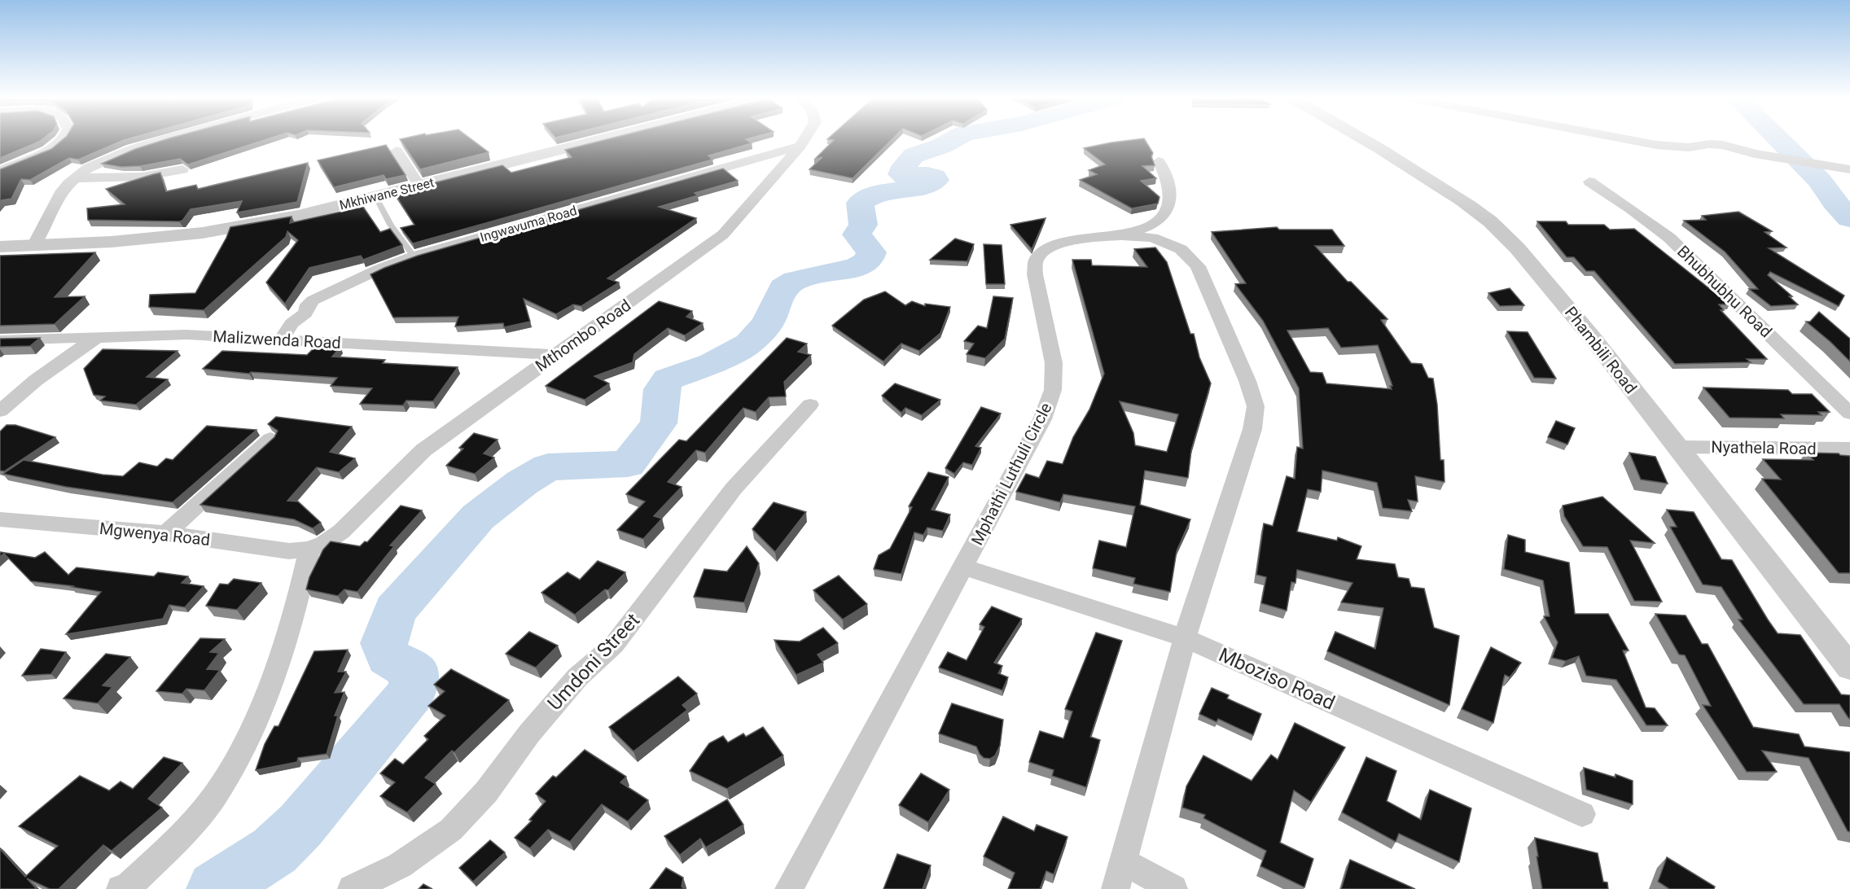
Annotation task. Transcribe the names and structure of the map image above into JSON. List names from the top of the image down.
{
  "streets": {
    "street": [
      "Mkhiwane Street",
      "Ingwavuma Road",
      "Bhubhubhu Road",
      "Mthombo Road",
      "Malizwenda Road",
      "Phambili Road",
      "Nyathela Road",
      "Mphathi Luthuli Circle",
      "Mgwenya Road",
      "Umdoni Street",
      "Mboziso Road"
    ]
  },
  "crossings": [
    ["Ingwavuma Road", "Mthombo Road"],
    ["Ingwavuma Road", "Malizwenda Road"],
    ["Mthombo Road", "Malizwenda Road"],
    ["Mthombo Road", "Mgwenya Road"],
    ["Phambili Road", "Nyathela Road"],
    ["Mphathi Luthuli Circle", "Mboziso Road"]
  ]
}
